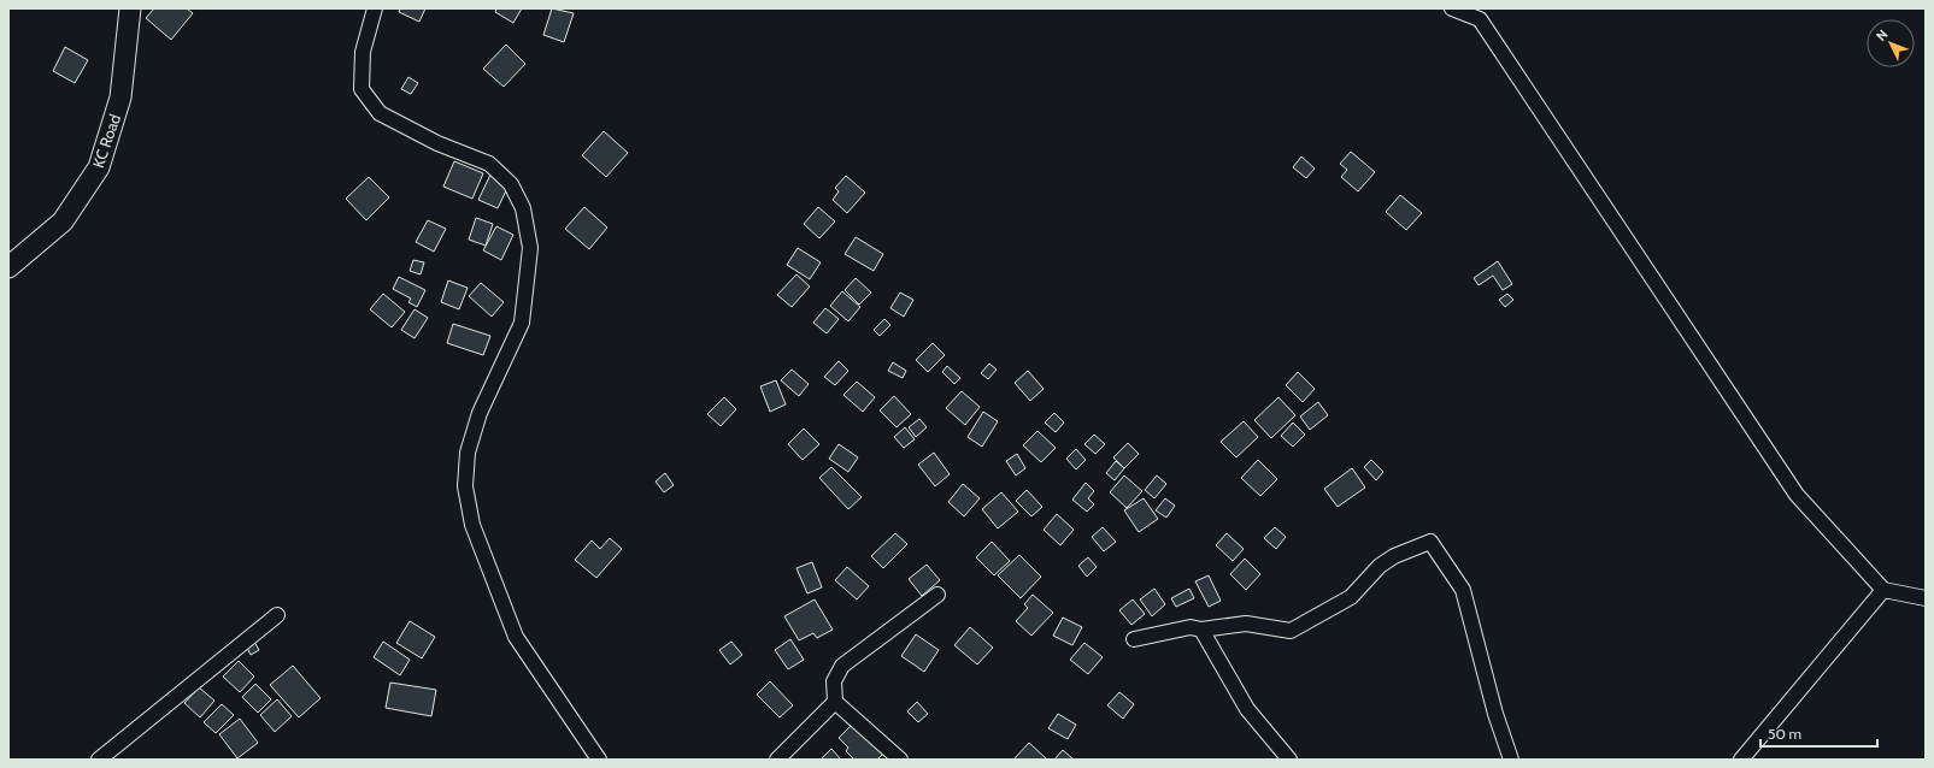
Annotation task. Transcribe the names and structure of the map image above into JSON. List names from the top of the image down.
{
  "streets": {
    "main road": ["KC Road"]
  },
  "scale_bar": "50 m",
  "north": "top left"
}
